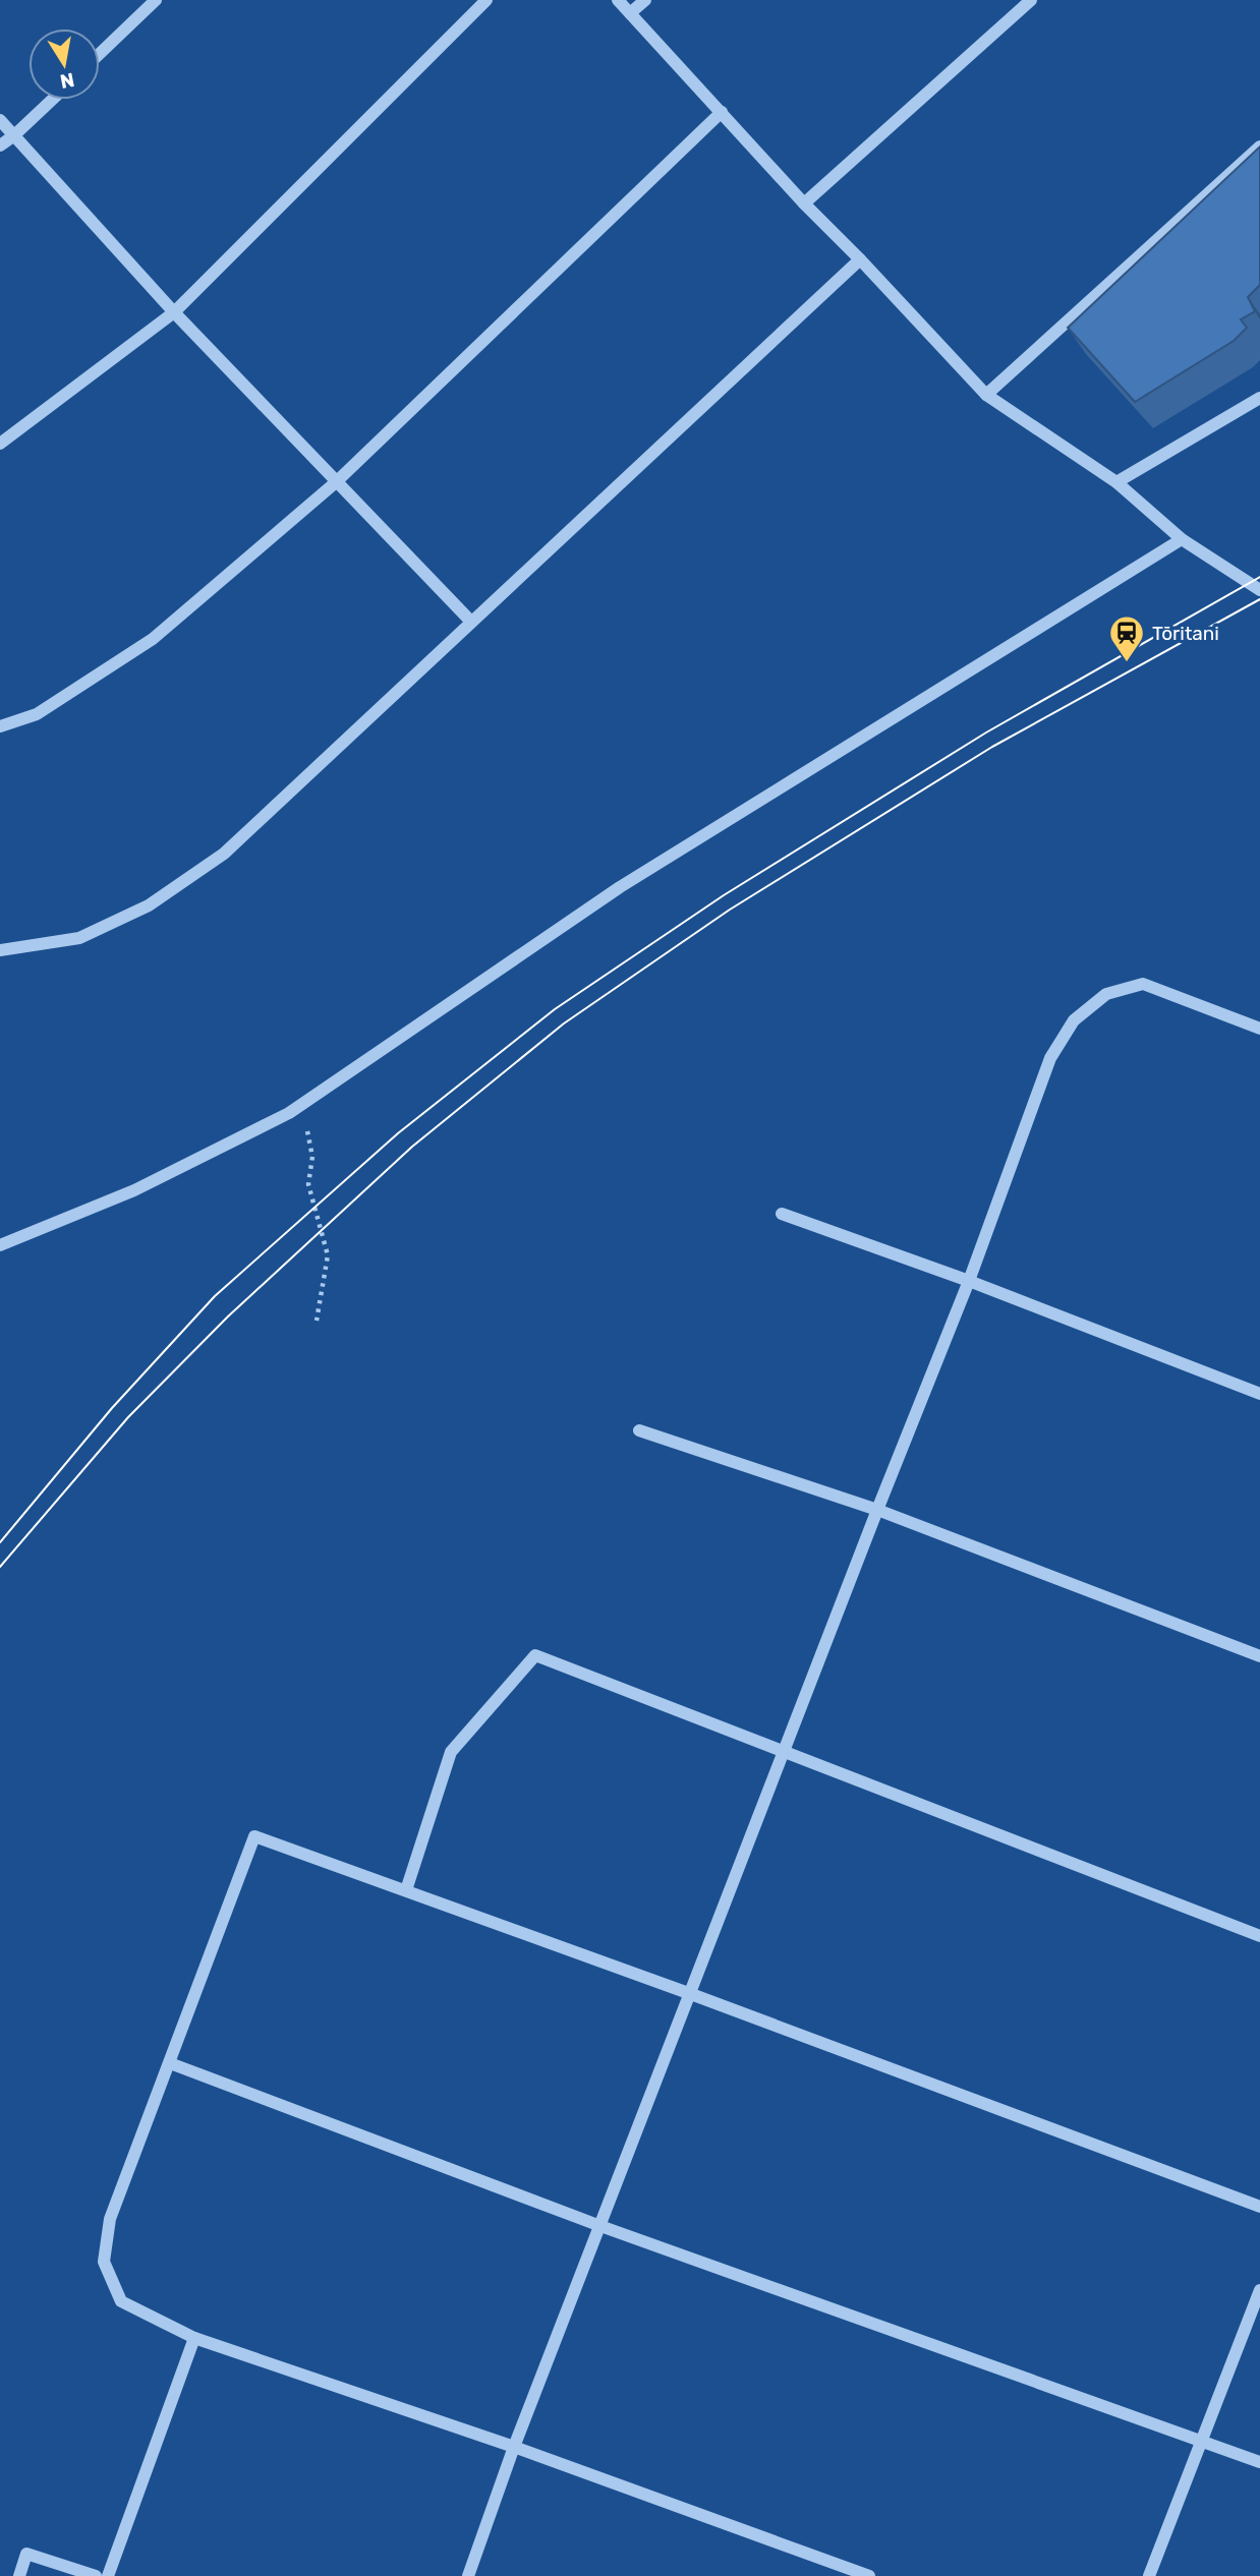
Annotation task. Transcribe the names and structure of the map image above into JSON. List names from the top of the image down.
{
  "places": {
    "station": ["Tōritani"]
  },
  "north": "bottom"
}
